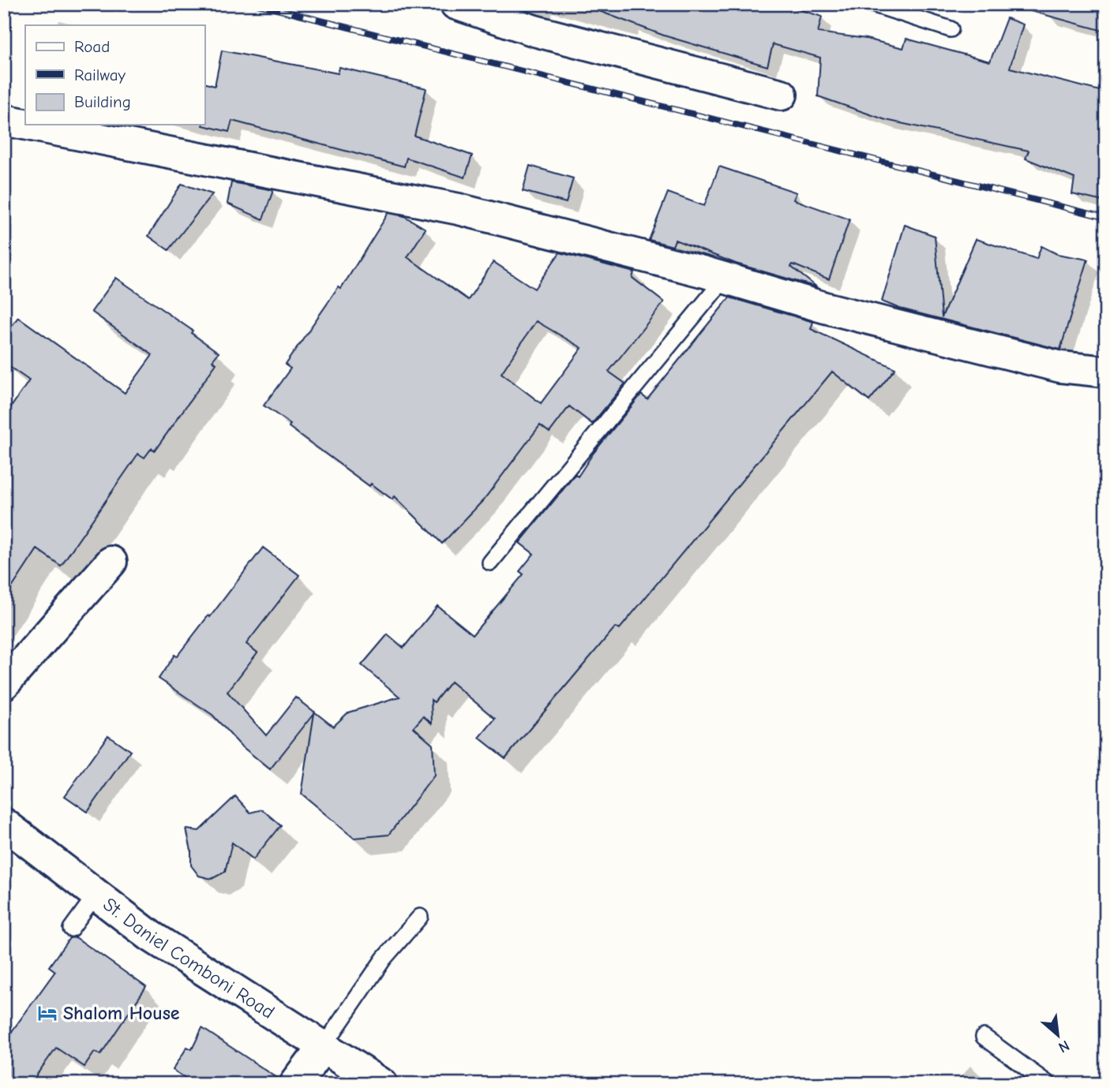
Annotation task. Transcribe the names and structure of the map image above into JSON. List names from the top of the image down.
{
  "streets": {
    "street": ["St. Daniel Comboni Road"]
  },
  "places": {
    "hotel": ["Shalom House"]
  },
  "legend": ["Road", "Railway", "Building"],
  "north": "bottom right"
}
